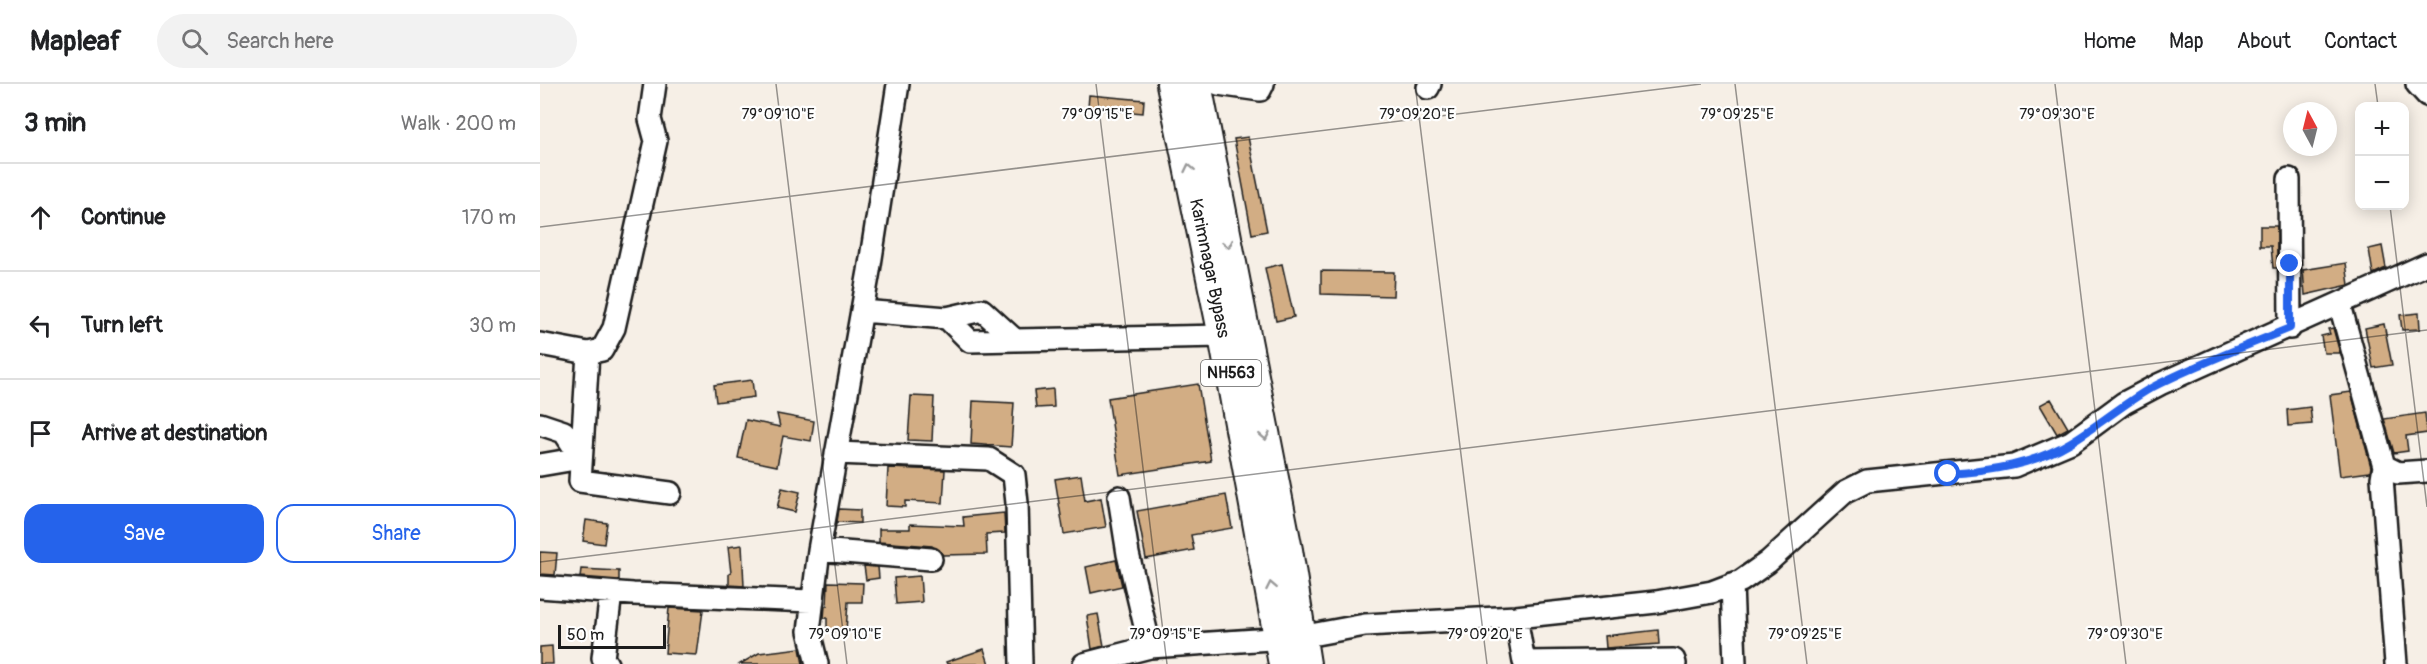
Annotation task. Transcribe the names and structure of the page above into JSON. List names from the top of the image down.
{
  "streets": {
    "highway": ["Karimnagar Bypass", "NH563"]
  },
  "crossings": [
    ["Karimnagar Bypass", "NH563"]
  ],
  "scale_bar": "50 m",
  "north": "top",
  "page": {
    "header": "Mapleaf",
    "search": "Search here",
    "nav": [
      "Home",
      "Map",
      "About",
      "Contact"
    ],
    "heading": ["3 min", "Walk · 200 m"],
    "map_buttons": ["+", "−"],
    "list": [
      ["Continue", "170 m"],
      ["Turn left", "30 m"],
      "Arrive at destination"
    ],
    "buttons": ["Save", "Share"],
    "scale": "50 m"
  },
  "coordinates": [
    "79°09'10\"E",
    "79°09'15\"E",
    "79°09'20\"E",
    "79°09'25\"E",
    "79°09'30\"E"
  ]
}
